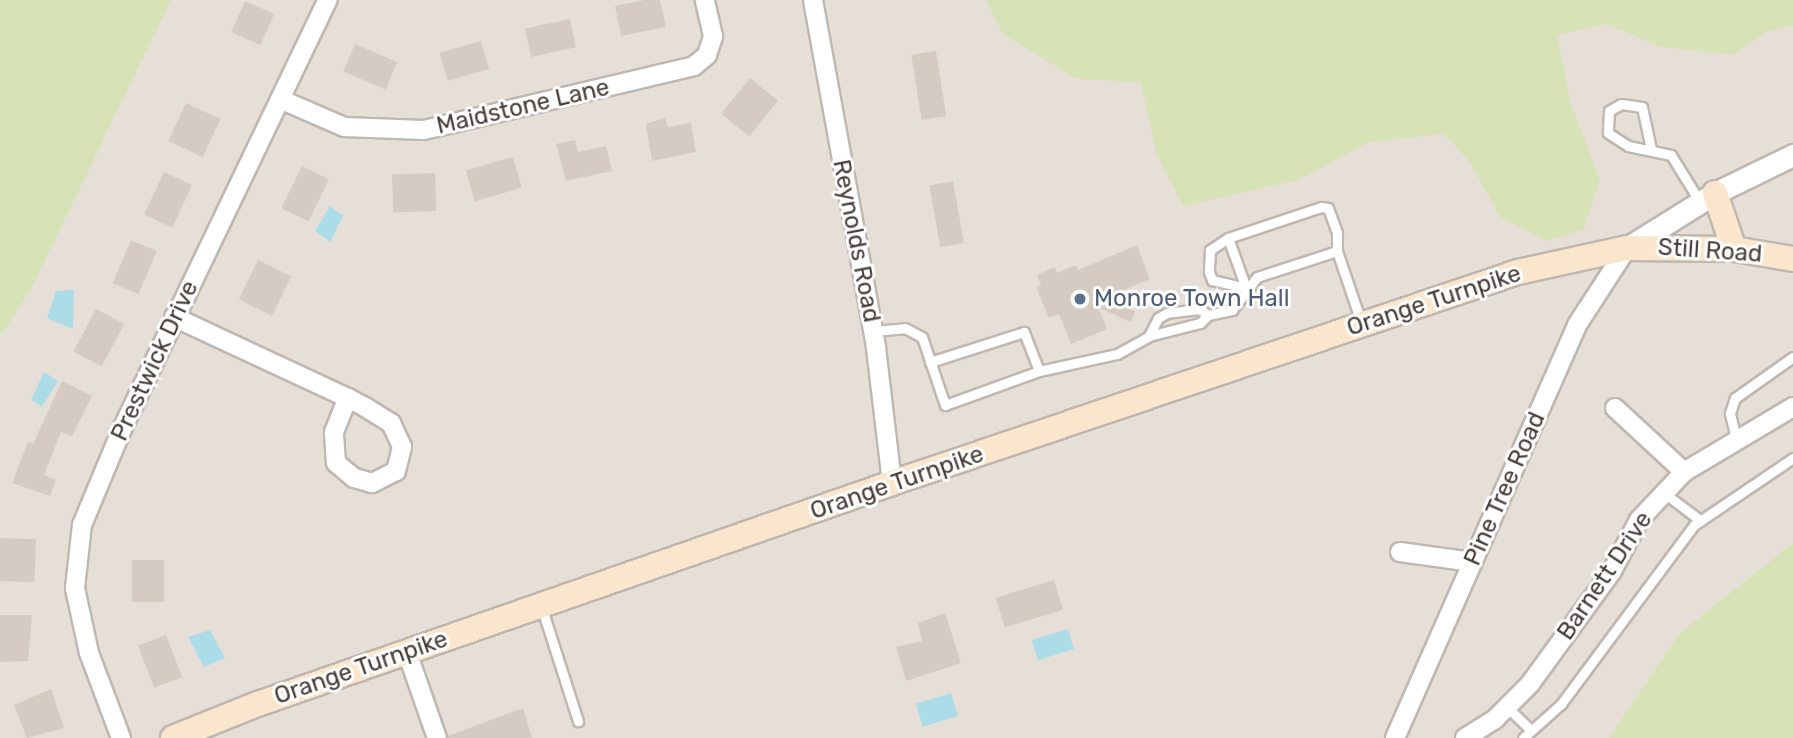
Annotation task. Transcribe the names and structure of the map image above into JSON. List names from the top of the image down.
{
  "streets": {
    "main road": ["Still Road", "Orange Turnpike"],
    "street": [
      "Maidstone Lane",
      "Reynolds Road",
      "Prestwick Drive",
      "Pine Tree Road",
      "Barnett Drive"
    ]
  },
  "crossings": [
    ["Maidstone Lane", "Prestwick Drive"],
    ["Reynolds Road", "Orange Turnpike"],
    ["Still Road", "Orange Turnpike"],
    ["Still Road", "Pine Tree Road"],
    ["Orange Turnpike", "Pine Tree Road"]
  ],
  "places": ["Monroe Town Hall"]
}
